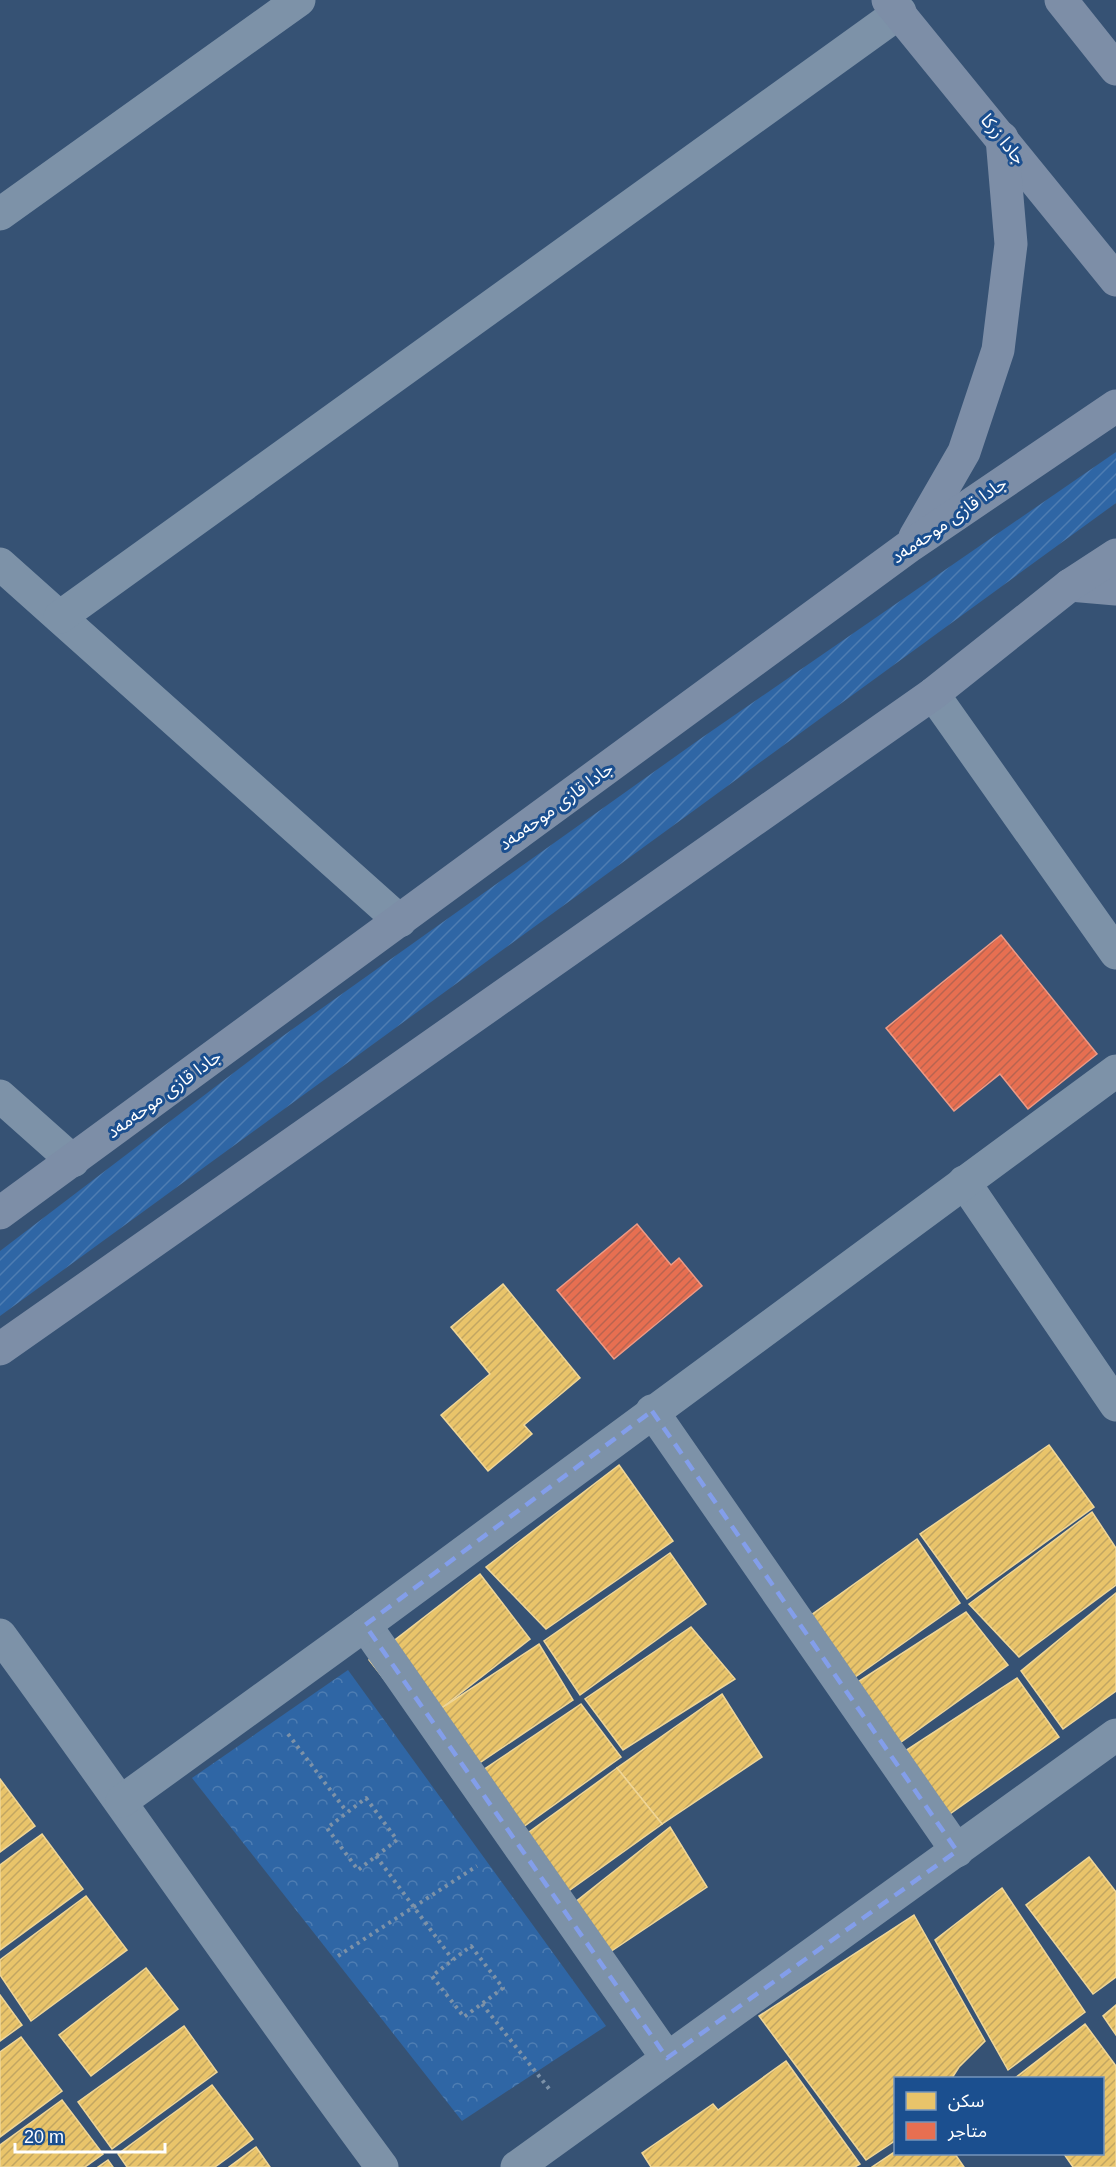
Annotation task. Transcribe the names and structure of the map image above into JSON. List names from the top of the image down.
{
  "streets": {
    "main road": ["جادا زرکا", "جادا قازی موحەمەد"]
  },
  "legend": ["سكن", "متاجر"],
  "scale_bar": "20 m"
}
